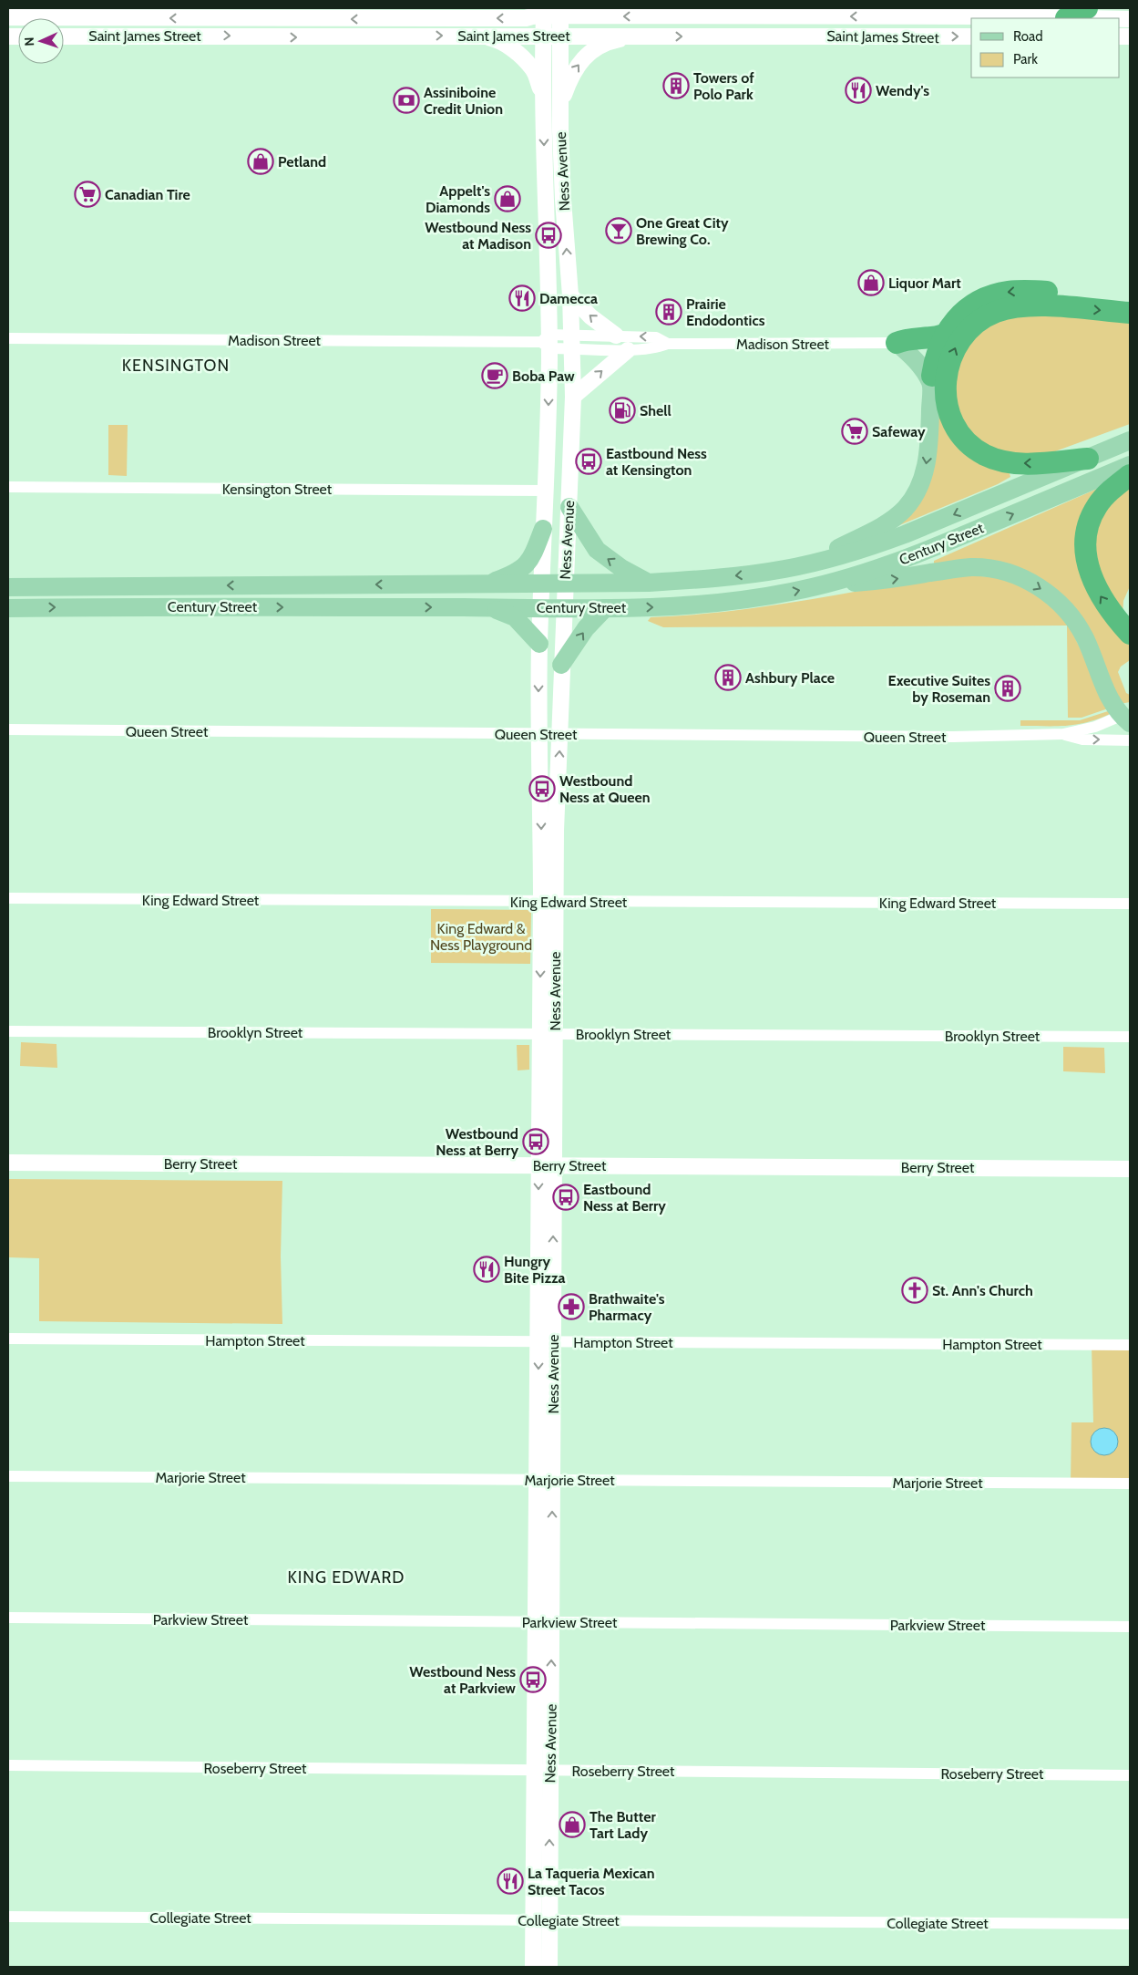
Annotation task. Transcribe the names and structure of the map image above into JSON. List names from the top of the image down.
{
  "streets": {
    "main road": [
      "Saint James Street",
      "Ness Avenue",
      "Century Street",
      "Berry Street"
    ],
    "street": [
      "Madison Street",
      "Kensington Street",
      "Queen Street",
      "King Edward Street",
      "Brooklyn Street",
      "Hampton Street",
      "Marjorie Street",
      "Parkview Street",
      "Roseberry Street",
      "Collegiate Street"
    ]
  },
  "crossings": [
    ["Saint James Street", "Ness Avenue"],
    ["Ness Avenue", "Madison Street"],
    ["Ness Avenue", "Kensington Street"],
    ["Ness Avenue", "Century Street"],
    ["Ness Avenue", "Queen Street"],
    ["Ness Avenue", "King Edward Street"],
    ["Ness Avenue", "Brooklyn Street"],
    ["Ness Avenue", "Berry Street"],
    ["Ness Avenue", "Hampton Street"],
    ["Ness Avenue", "Marjorie Street"],
    ["Ness Avenue", "Parkview Street"],
    ["Ness Avenue", "Roseberry Street"],
    ["Ness Avenue", "Collegiate Street"]
  ],
  "districts": ["KENSINGTON", "KING EDWARD"],
  "parks": ["King Edward & Ness Playground"],
  "places": {
    "building": [
      "Towers of Polo Park",
      "Prairie Endodontics",
      "Ashbury Place",
      "Executive Suites by Roseman"
    ],
    "restaurant": [
      "Wendy's",
      "Damecca",
      "Hungry Bite Pizza",
      "La Taqueria Mexican Street Tacos"
    ],
    "bank": ["Assiniboine Credit Union"],
    "shop": [
      "Petland",
      "Appelt's Diamonds",
      "Liquor Mart",
      "The Butter Tart Lady"
    ],
    "supermarket": ["Canadian Tire", "Safeway"],
    "bar": ["One Great City Brewing Co."],
    "bus stop": [
      "Westbound Ness at Madison",
      "Eastbound Ness at Kensington",
      "Westbound Ness at Queen",
      "Westbound Ness at Berry",
      "Eastbound Ness at Berry",
      "Westbound Ness at Parkview"
    ],
    "cafe": ["Boba Paw"],
    "fuel station": ["Shell"],
    "church": ["St. Ann's Church"],
    "pharmacy": ["Brathwaite's Pharmacy"]
  },
  "legend": ["Road", "Park"],
  "north": "left"
}
